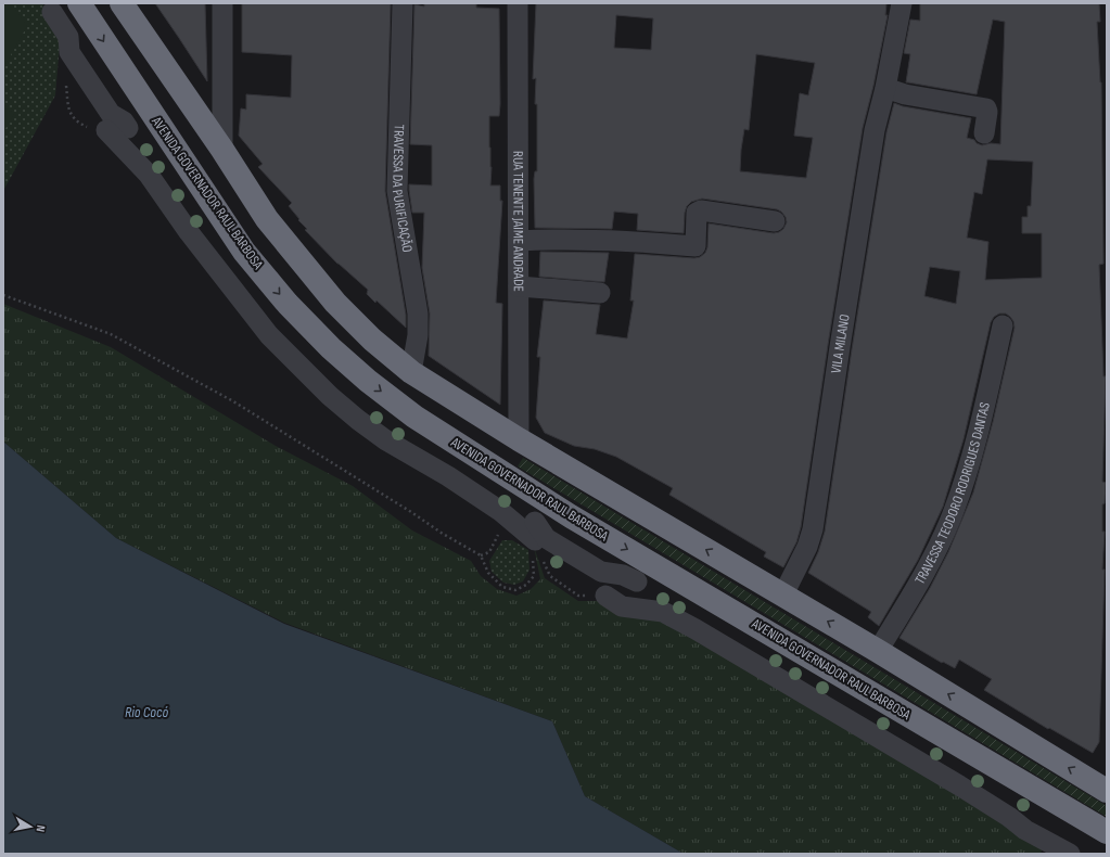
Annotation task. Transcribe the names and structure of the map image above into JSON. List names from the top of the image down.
{
  "streets": {
    "highway": ["AVENIDA GOVERNADOR RAUL BARBOSA"],
    "street": [
      "TRAVESSA DA PURIFICAÇÃO",
      "RUA TENENTE JAIME ANDRADE",
      "VILA MILANO",
      "TRAVESSA TEODORO RODRIGUES DANTAS"
    ]
  },
  "water": ["Rio Cocó"],
  "north": "right"
}
